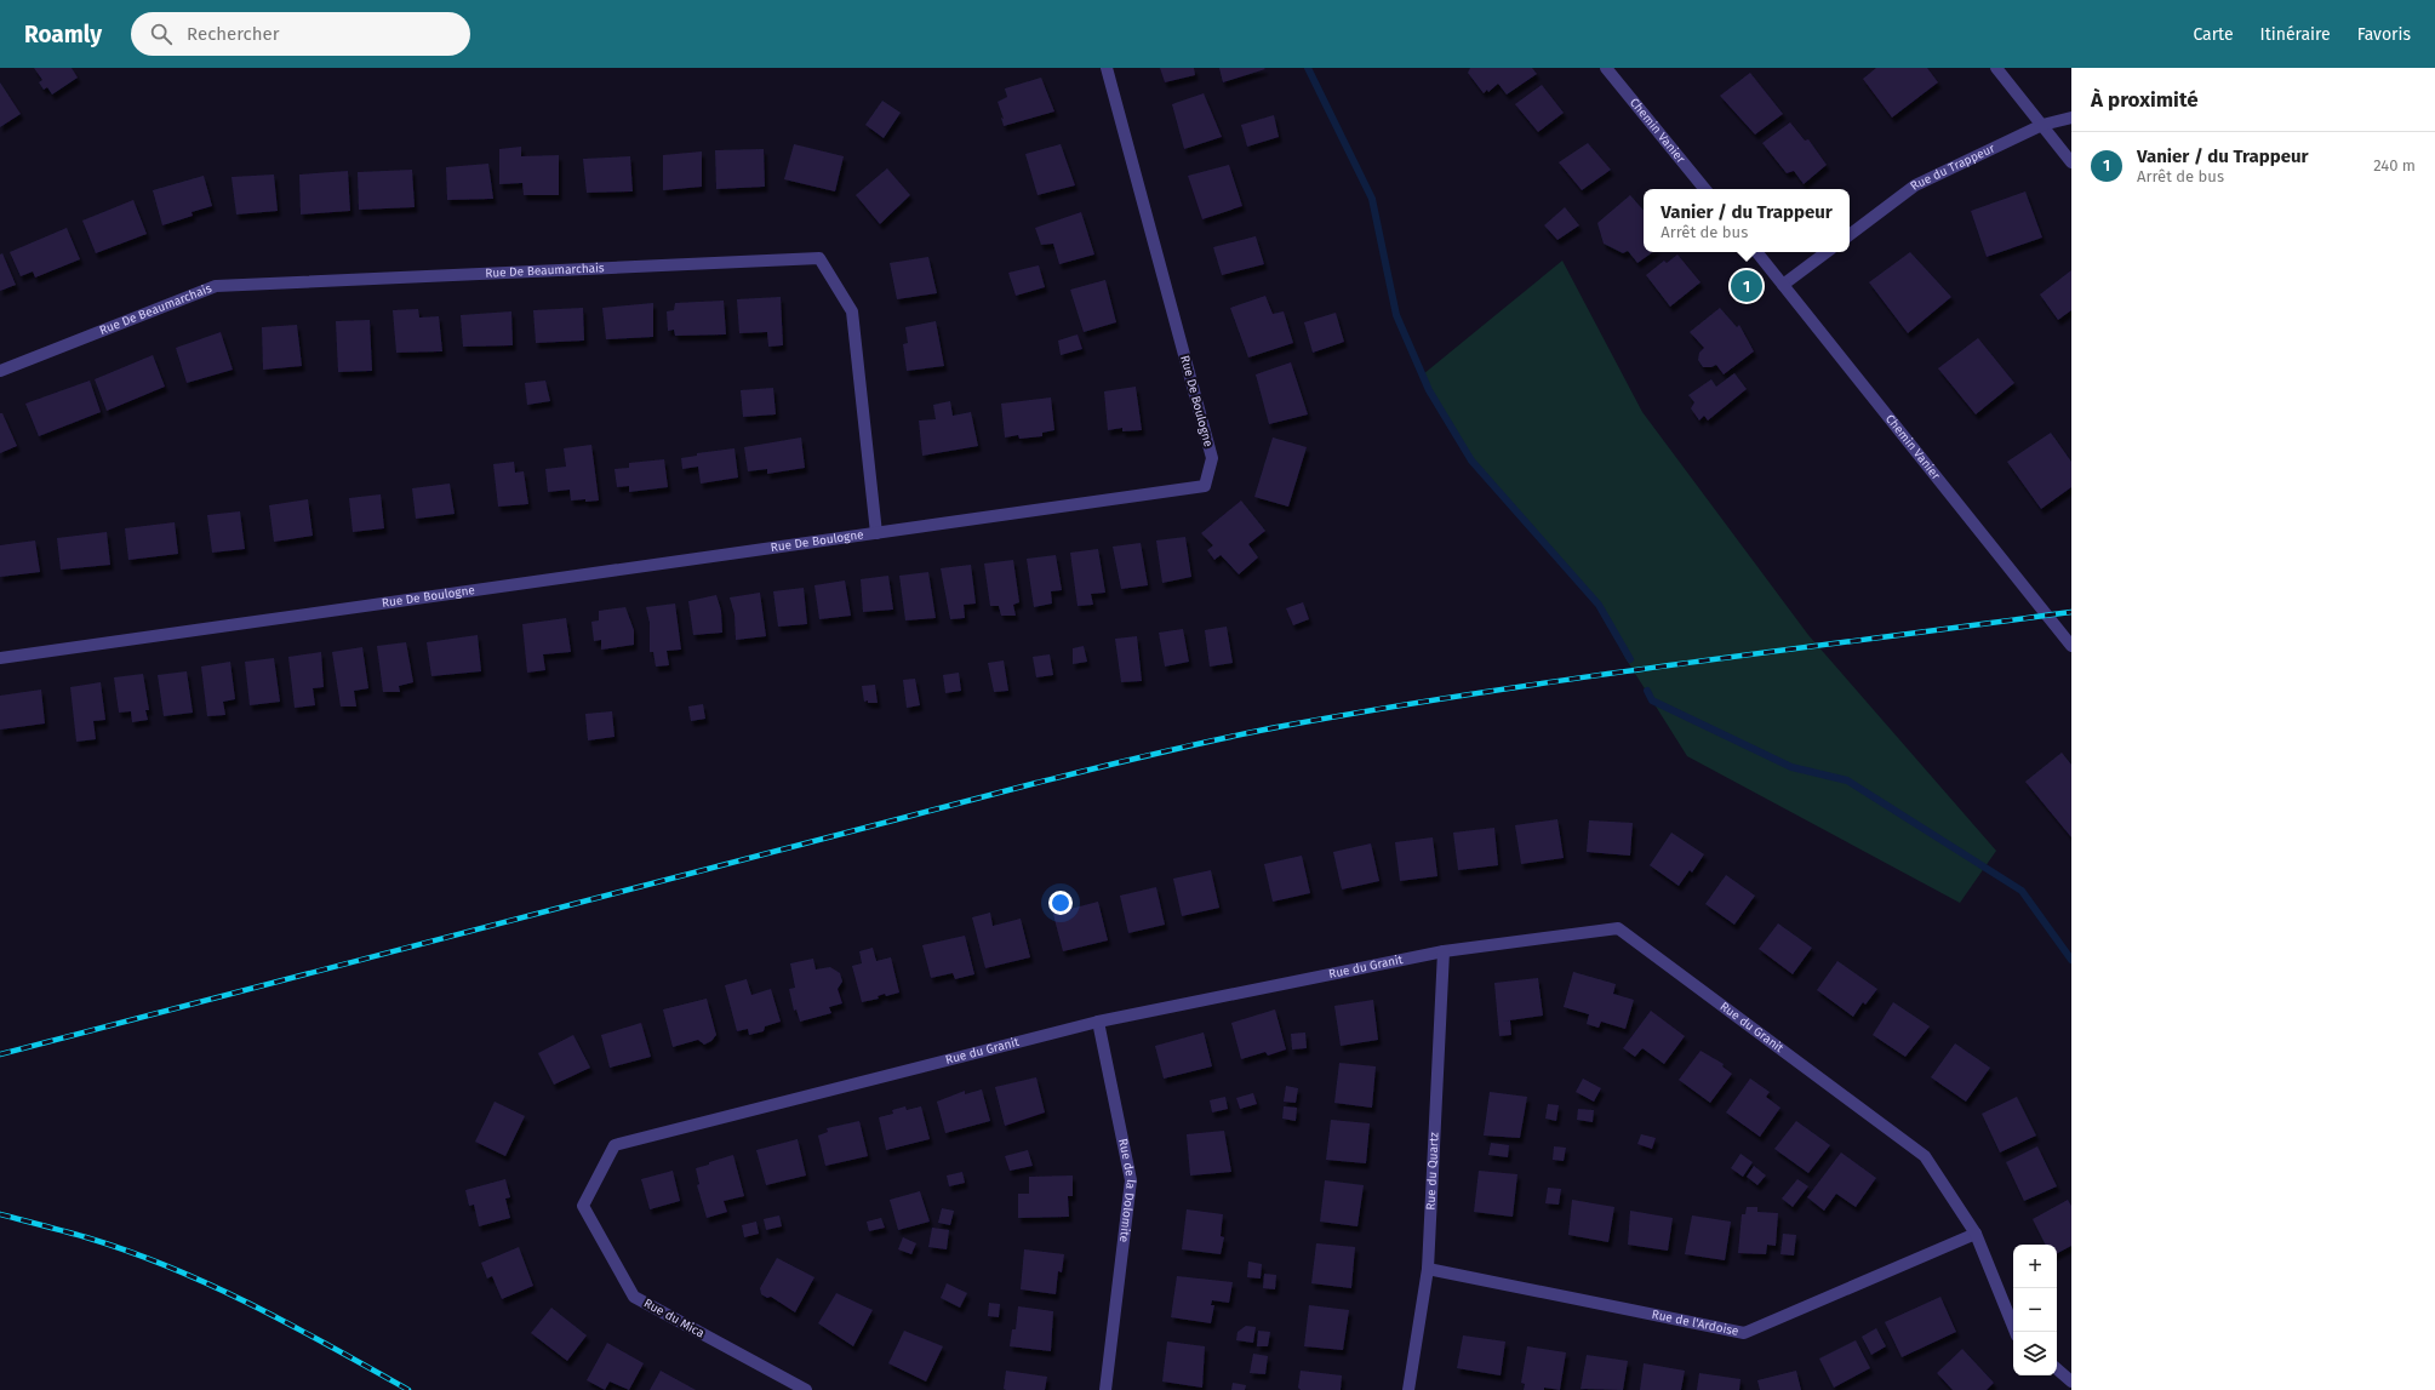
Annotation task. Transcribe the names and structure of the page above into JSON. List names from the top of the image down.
{
  "streets": {
    "street": [
      "Chemin Vanier",
      "Rue du Trappeur",
      "Rue De Beaumarchais",
      "Rue De Boulogne",
      "Rue du Granit",
      "Rue du Quartz",
      "Rue de la Dolomite",
      "Rue du Mica",
      "Rue de l'Ardoise"
    ]
  },
  "crossings": [
    ["Rue De Beaumarchais", "Rue De Boulogne"],
    ["Rue du Granit", "Rue du Quartz"],
    ["Rue du Granit", "Rue de la Dolomite"],
    ["Rue du Granit", "Rue du Mica"],
    ["Rue du Granit", "Rue de l'Ardoise"],
    ["Rue du Quartz", "Rue de l'Ardoise"]
  ],
  "page": {
    "header": "Roamly",
    "search": "Rechercher",
    "nav": ["Carte", "Itinéraire", "Favoris"],
    "heading": "À proximité",
    "list": [
      {
        "mark": "1",
        "name": "Vanier / du Trappeur",
        "note": "Arrêt de bus",
        "value": "240 m"
      }
    ],
    "popup": ["Vanier / du Trappeur", "Arrêt de bus"],
    "pins": "1",
    "map_buttons": ["+", "−"]
  }
}
